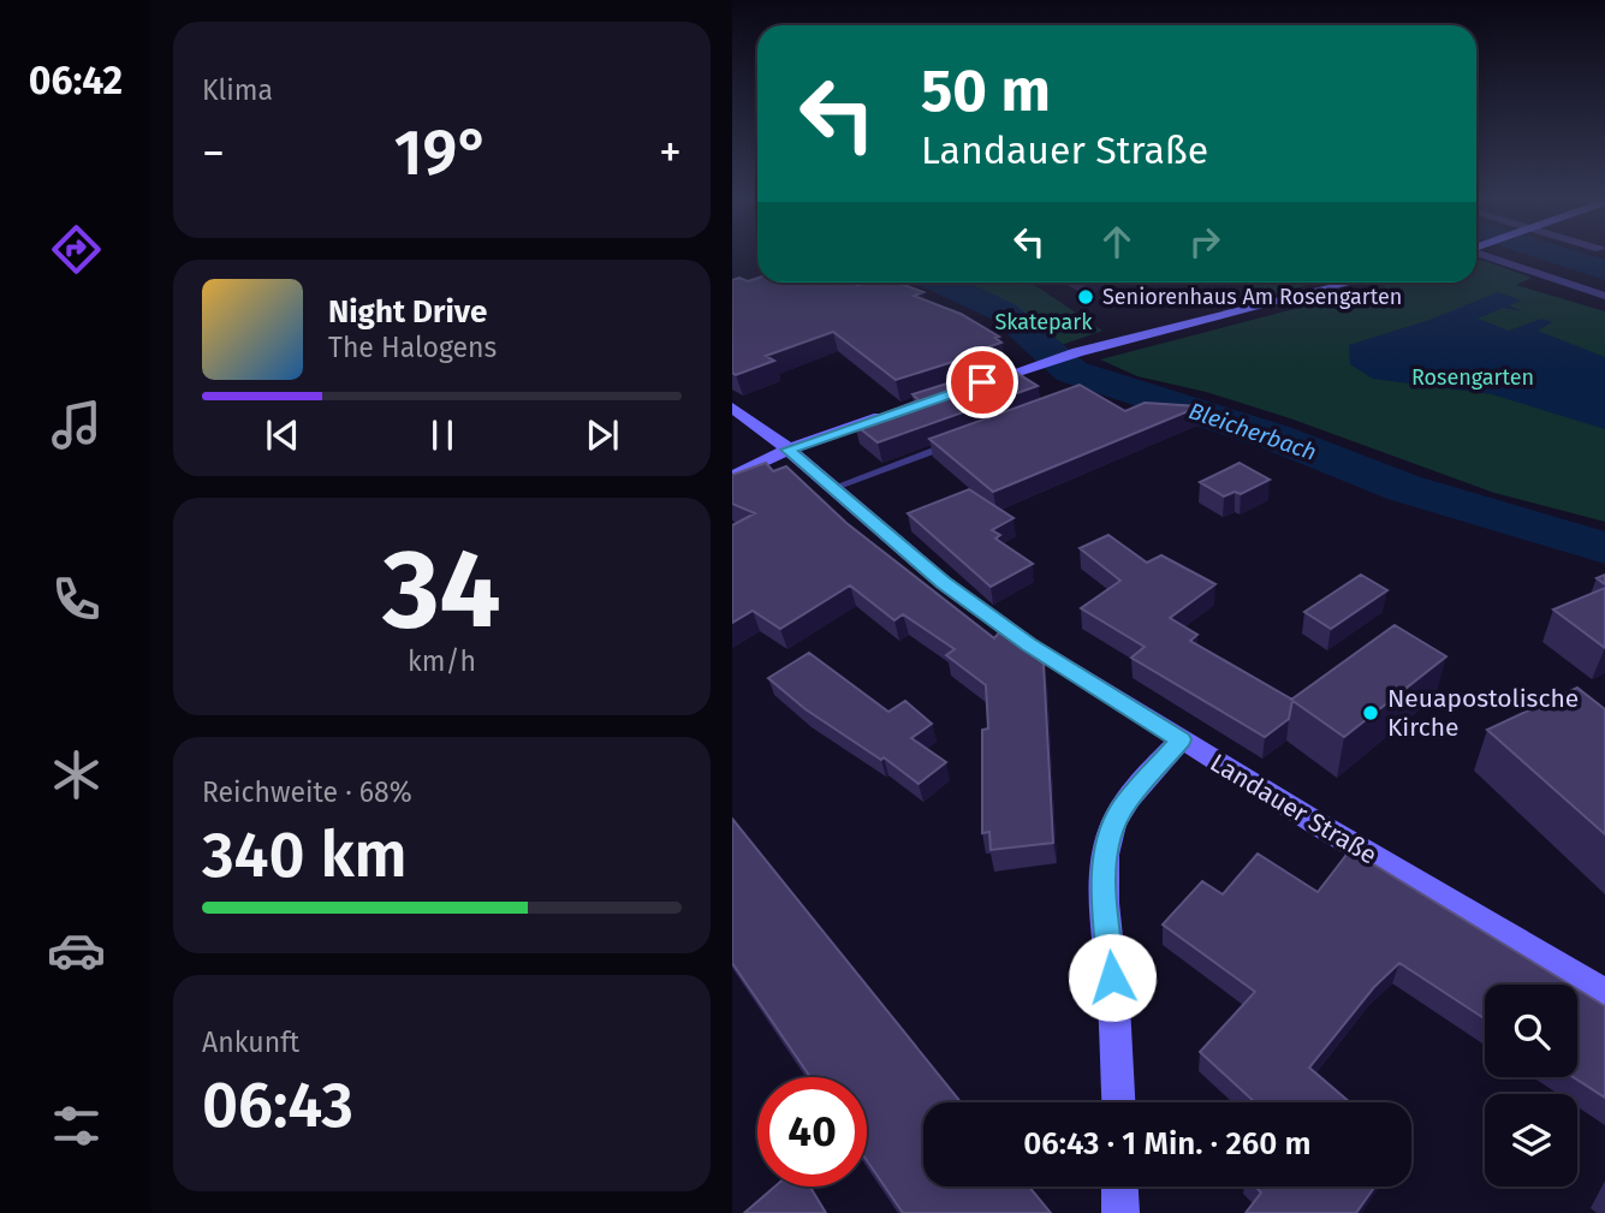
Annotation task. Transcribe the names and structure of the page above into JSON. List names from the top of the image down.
{
  "streets": {
    "main road": ["Landauer Straße"]
  },
  "water": ["Bleicherbach"],
  "parks": ["Skatepark", "Rosengarten"],
  "places": ["Seniorenhaus Am Rosengarten", "Neuapostolische Kirche"],
  "page": {
    "tabs": "06:42",
    "tile": [
      "Klima",
      ["34", "km/h"],
      ["Reichweite · 68%", "340 km"],
      ["Ankunft", "06:43"]
    ],
    "turn": ["50 m", "Landauer Straße"],
    "heat": ["−", "19°", "+"],
    "song": ["Night Drive", "The Halogens"],
    "limit": "40",
    "trip": "06:43 · 1 Min. · 260 m"
  }
}
